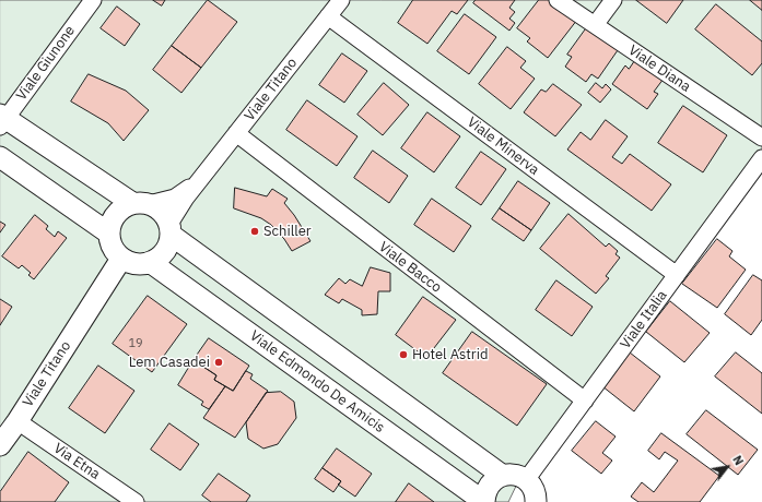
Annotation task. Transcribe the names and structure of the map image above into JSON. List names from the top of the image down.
{
  "streets": {
    "street": [
      "Viale Giunone",
      "Viale Diana",
      "Viale Titano",
      "Viale Minerva",
      "Viale Bacco",
      "Viale Italia",
      "Viale Edmondo De Amicis",
      "Via Etna"
    ]
  },
  "crossings": [
    ["Viale Titano", "Viale Minerva"],
    ["Viale Titano", "Viale Bacco"],
    ["Viale Titano", "Viale Edmondo De Amicis"],
    ["Viale Titano", "Via Etna"],
    ["Viale Minerva", "Viale Italia"],
    ["Viale Bacco", "Viale Italia"]
  ],
  "places": ["Schiller", "Hotel Astrid", "Lem Casadei"],
  "house_numbers": ["19"],
  "north": "top right"
}
